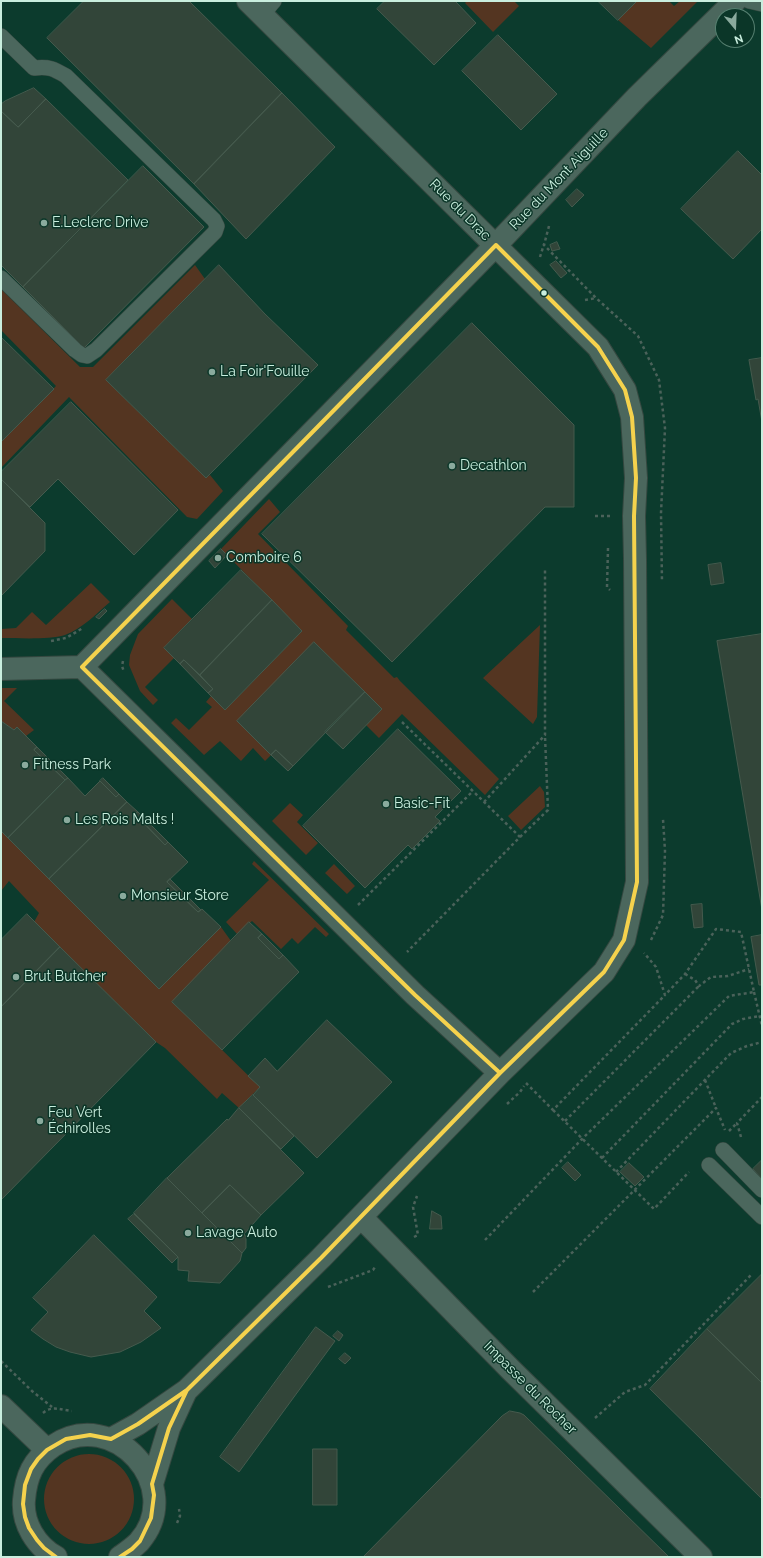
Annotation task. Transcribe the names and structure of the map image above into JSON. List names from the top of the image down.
{
  "streets": {
    "street": ["Rue du Mont Aiguille", "Rue du Drac", "Impasse du Rocher"]
  },
  "crossings": [
    ["Rue du Mont Aiguille", "Rue du Drac"],
    ["Rue du Drac", "Impasse du Rocher"]
  ],
  "places": [
    "E.Leclerc Drive",
    "La Foir'Fouille",
    "Decathlon",
    "Comboire 6",
    "Fitness Park",
    "Basic-Fit",
    "Les Rois Malts !",
    "Monsieur Store",
    "Brut Butcher",
    "Feu Vert Échirolles",
    "Lavage Auto"
  ],
  "north": "bottom"
}
